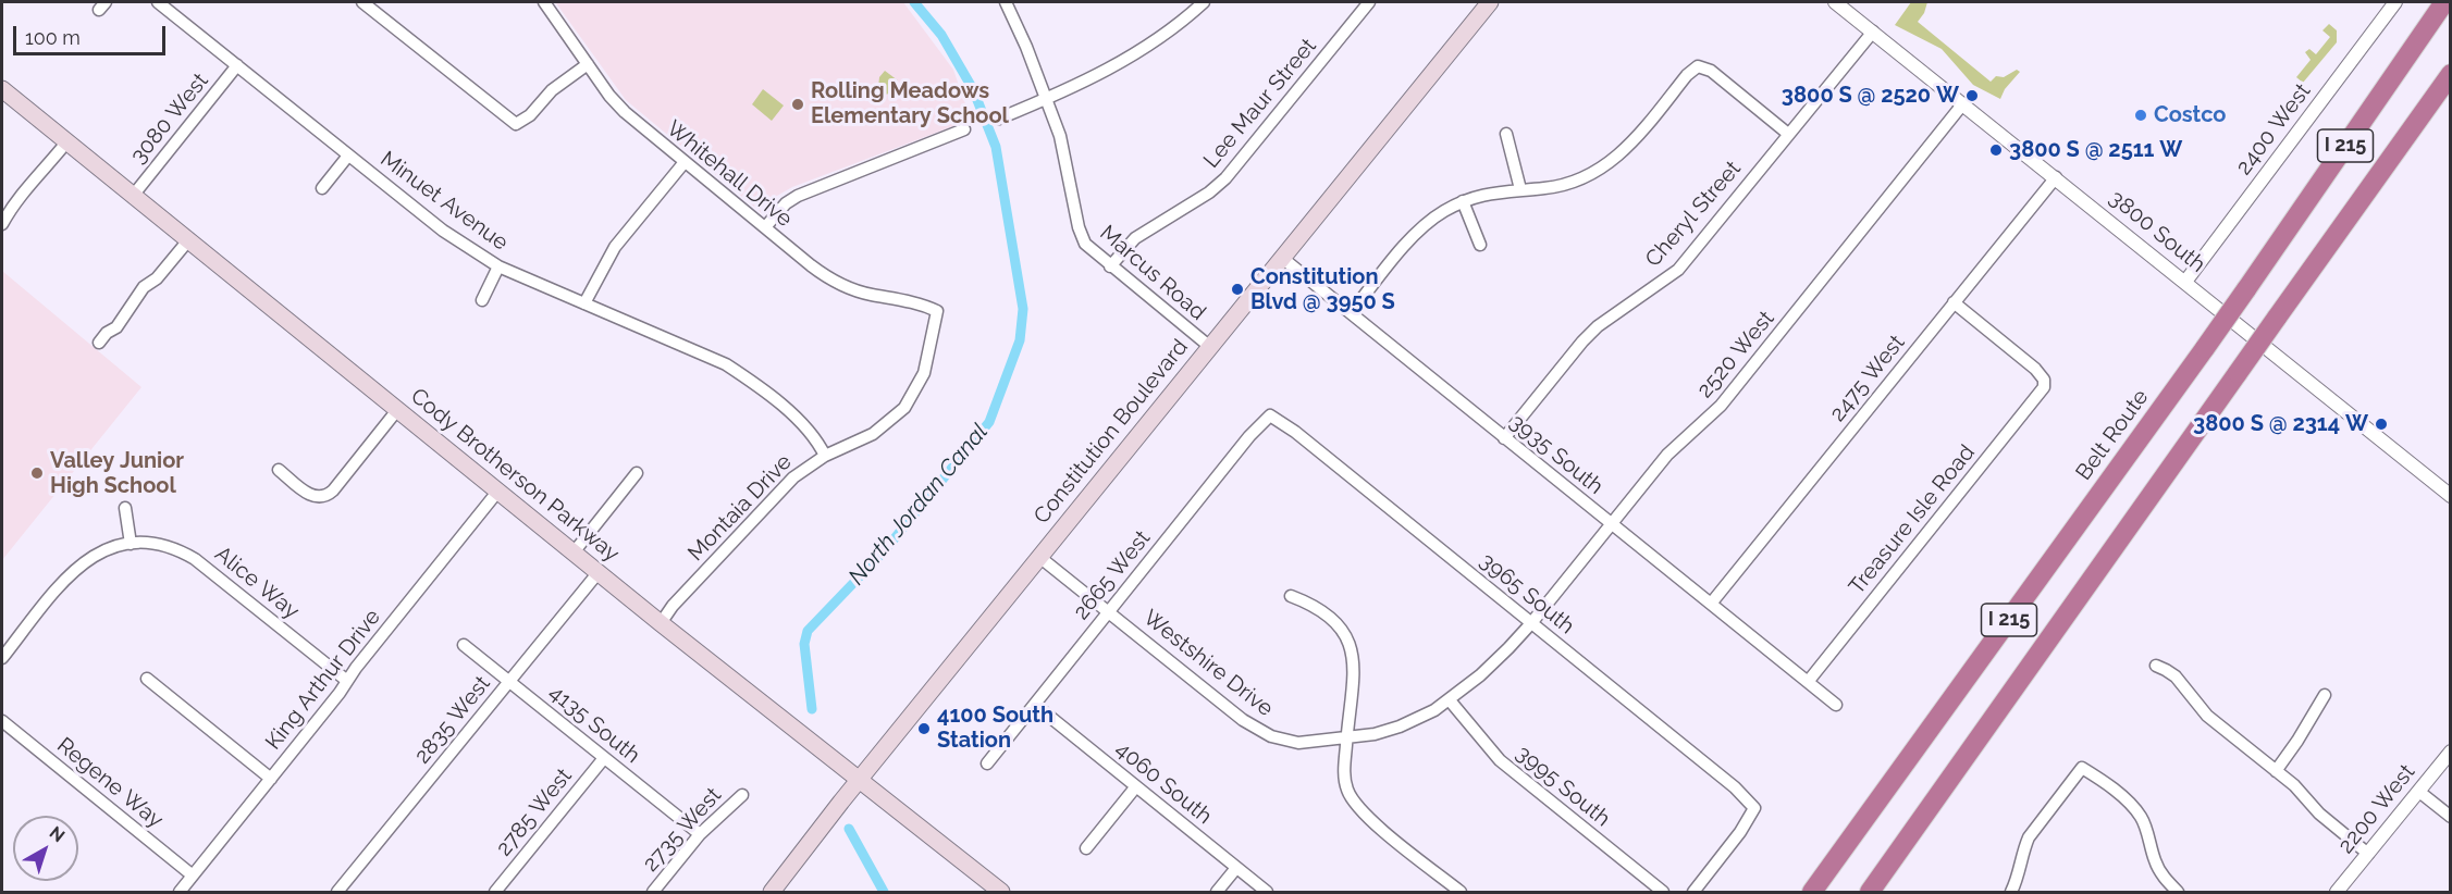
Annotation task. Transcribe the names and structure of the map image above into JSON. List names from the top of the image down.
{
  "streets": {
    "highway": ["I 215", "Belt Route"],
    "main road": ["Constitution Boulevard", "Cody Brotherson Parkway"],
    "street": [
      "Lee Maur Street",
      "3080 West",
      "2400 West",
      "Whitehall Drive",
      "Minuet Avenue",
      "Cheryl Street",
      "3800 South",
      "Marcus Road",
      "2520 West",
      "2475 West",
      "3935 South",
      "Montaia Drive",
      "Treasure Isle Road",
      "2665 West",
      "Alice Way",
      "3965 South",
      "Westshire Drive",
      "King Arthur Drive",
      "2835 West",
      "4135 South",
      "Regene Way",
      "4060 South",
      "3995 South",
      "2200 West",
      "2785 West",
      "2735 West"
    ]
  },
  "crossings": [
    ["Lee Maur Street", "Marcus Road"],
    ["3080 West", "Minuet Avenue"],
    ["3080 West", "Cody Brotherson Parkway"],
    ["2400 West", "3800 South"],
    ["Whitehall Drive", "Montaia Drive"],
    ["Minuet Avenue", "Montaia Drive"],
    ["Cheryl Street", "3800 South"],
    ["Cheryl Street", "3935 South"],
    ["3800 South", "2520 West"],
    ["3800 South", "2475 West"],
    ["Marcus Road", "Constitution Boulevard"],
    ["2520 West", "3935 South"],
    ["2520 West", "3965 South"],
    ["2520 West", "Westshire Drive"],
    ["2475 West", "3935 South"],
    ["2475 West", "Treasure Isle Road"],
    ["Constitution Boulevard", "3935 South"],
    ["Constitution Boulevard", "Cody Brotherson Parkway"],
    ["Constitution Boulevard", "Westshire Drive"],
    ["3935 South", "Treasure Isle Road"],
    ["Cody Brotherson Parkway", "Montaia Drive"],
    ["Cody Brotherson Parkway", "King Arthur Drive"],
    ["Cody Brotherson Parkway", "2835 West"],
    ["2665 West", "3965 South"],
    ["2665 West", "Westshire Drive"],
    ["2665 West", "4060 South"],
    ["Alice Way", "King Arthur Drive"],
    ["3965 South", "Westshire Drive"],
    ["Westshire Drive", "3995 South"],
    ["King Arthur Drive", "Regene Way"],
    ["2835 West", "4135 South"],
    ["4135 South", "2785 West"],
    ["4135 South", "2735 West"]
  ],
  "water": ["North Jordan Canal"],
  "places": [
    "3800 S @ 2520 W",
    "Rolling Meadows Elementary School",
    "Costco",
    "3800 S @ 2511 W",
    "Constitution Blvd @ 3950 S",
    "3800 S @ 2314 W",
    "Valley Junior High School",
    "4100 South Station"
  ],
  "scale_bar": "100 m",
  "north": "top right"
}
